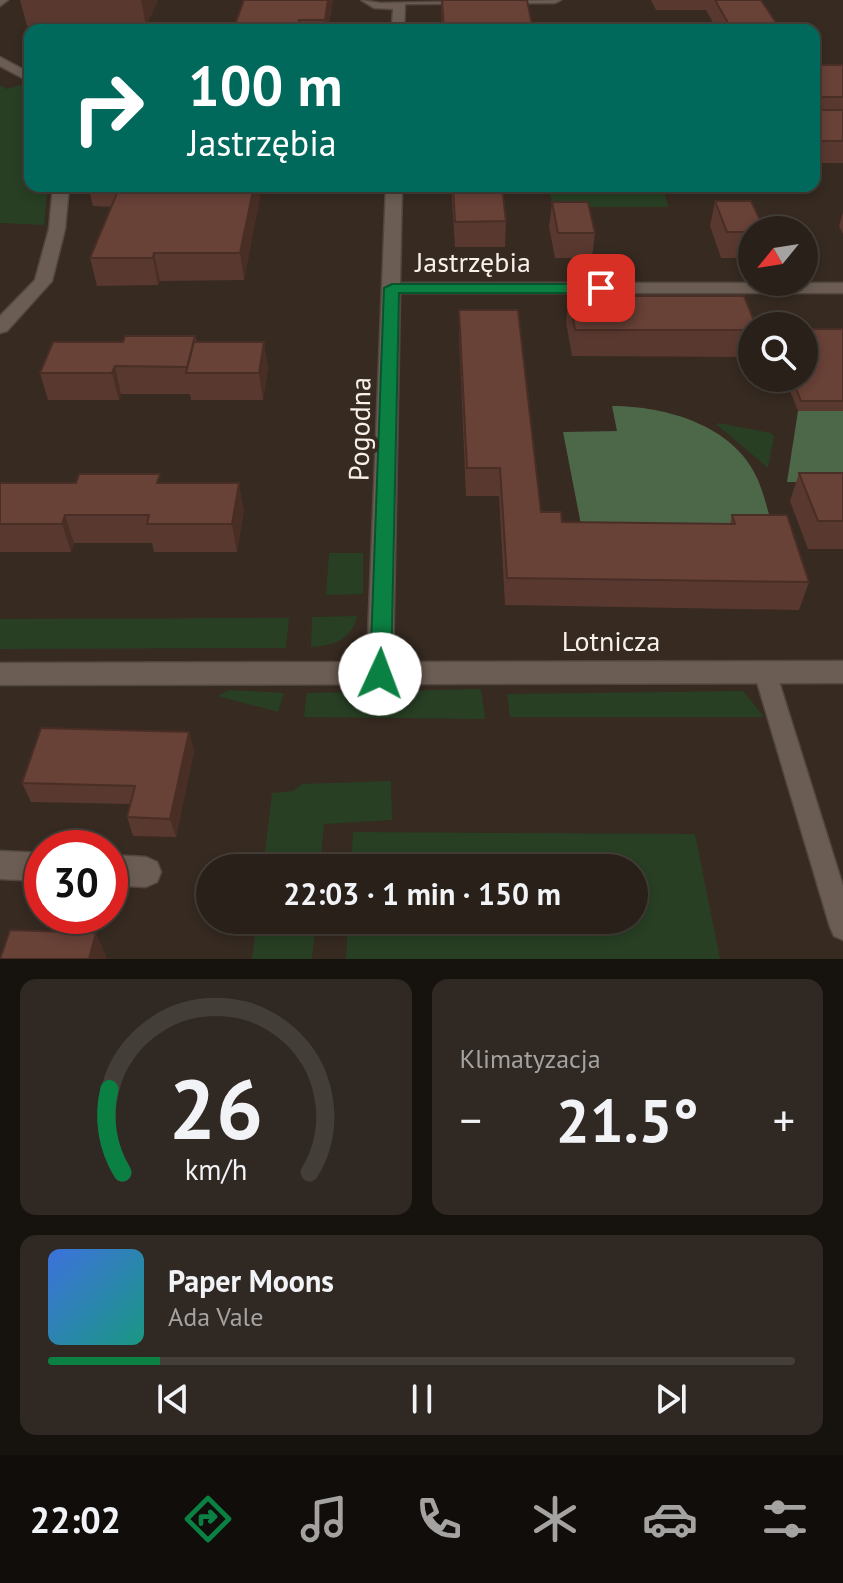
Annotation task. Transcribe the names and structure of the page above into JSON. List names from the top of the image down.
{
  "streets": {
    "street": ["Jastrzębia", "Pogodna", "Lotnicza"]
  },
  "crossings": [
    ["Jastrzębia", "Pogodna"],
    ["Pogodna", "Lotnicza"]
  ],
  "north": "bottom left",
  "page": {
    "turn": ["100 m", "Jastrzębia"],
    "limit": "30",
    "trip": "22:03 · 1 min · 150 m",
    "tile": "Klimatyzacja",
    "heat": ["−", "21.5°", "+"],
    "song": ["Paper Moons", "Ada Vale"],
    "tabs": "22:02",
    "gauge": ["26", "km/h"]
  }
}
